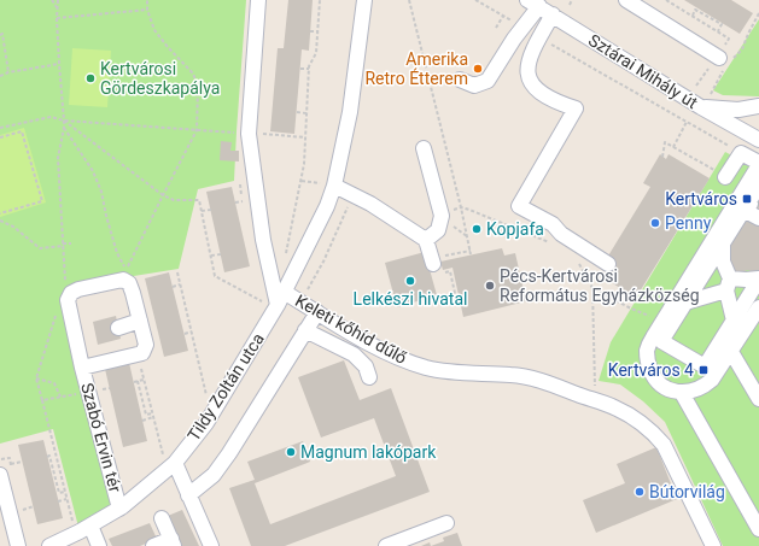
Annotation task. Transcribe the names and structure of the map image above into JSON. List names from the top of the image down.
{
  "streets": {
    "street": [
      "Sztárai Mihály út",
      "Keleti kőhíd dűlő",
      "Tildy Zoltán utca",
      "Szabó Ervin tér"
    ]
  },
  "crossings": [
    ["Keleti kőhíd dűlő", "Tildy Zoltán utca"],
    ["Tildy Zoltán utca", "Szabó Ervin tér"]
  ],
  "places": {
    "other": [
      "Amerika Retro Étterem",
      "Kertvárosi Gördeszkapálya",
      "Penny",
      "Kopjafa",
      "Lelkészi hivatal",
      "Pécs-Kertvárosi Református Egyházközség",
      "Magnum lakópark",
      "Bútorvilág"
    ],
    "transit": ["Kertváros", "Kertváros 4"]
  }
}
